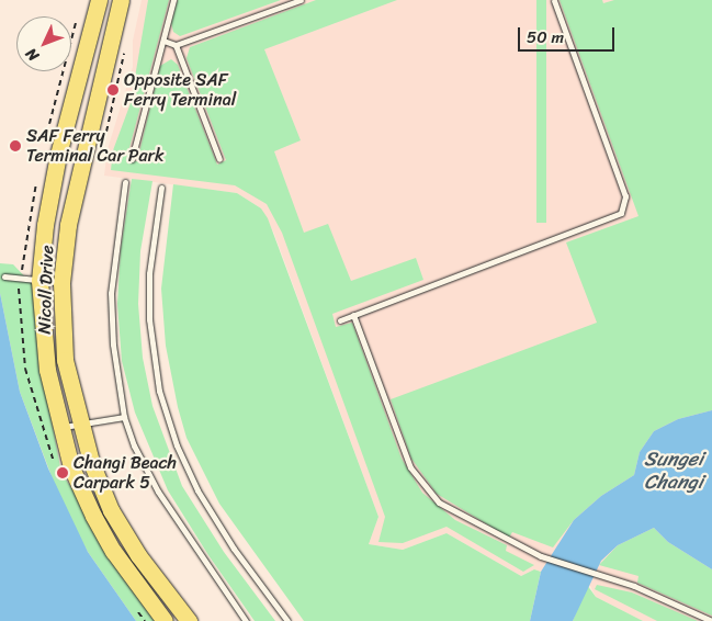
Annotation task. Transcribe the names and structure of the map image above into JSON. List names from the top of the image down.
{
  "streets": {
    "main road": ["Nicoll Drive"]
  },
  "water": ["Sungei Changi"],
  "places": ["Opposite SAF Ferry Terminal", "SAF Ferry Terminal Car Park", "Changi Beach Carpark 5"],
  "scale_bar": "50 m",
  "north": "bottom left"
}
